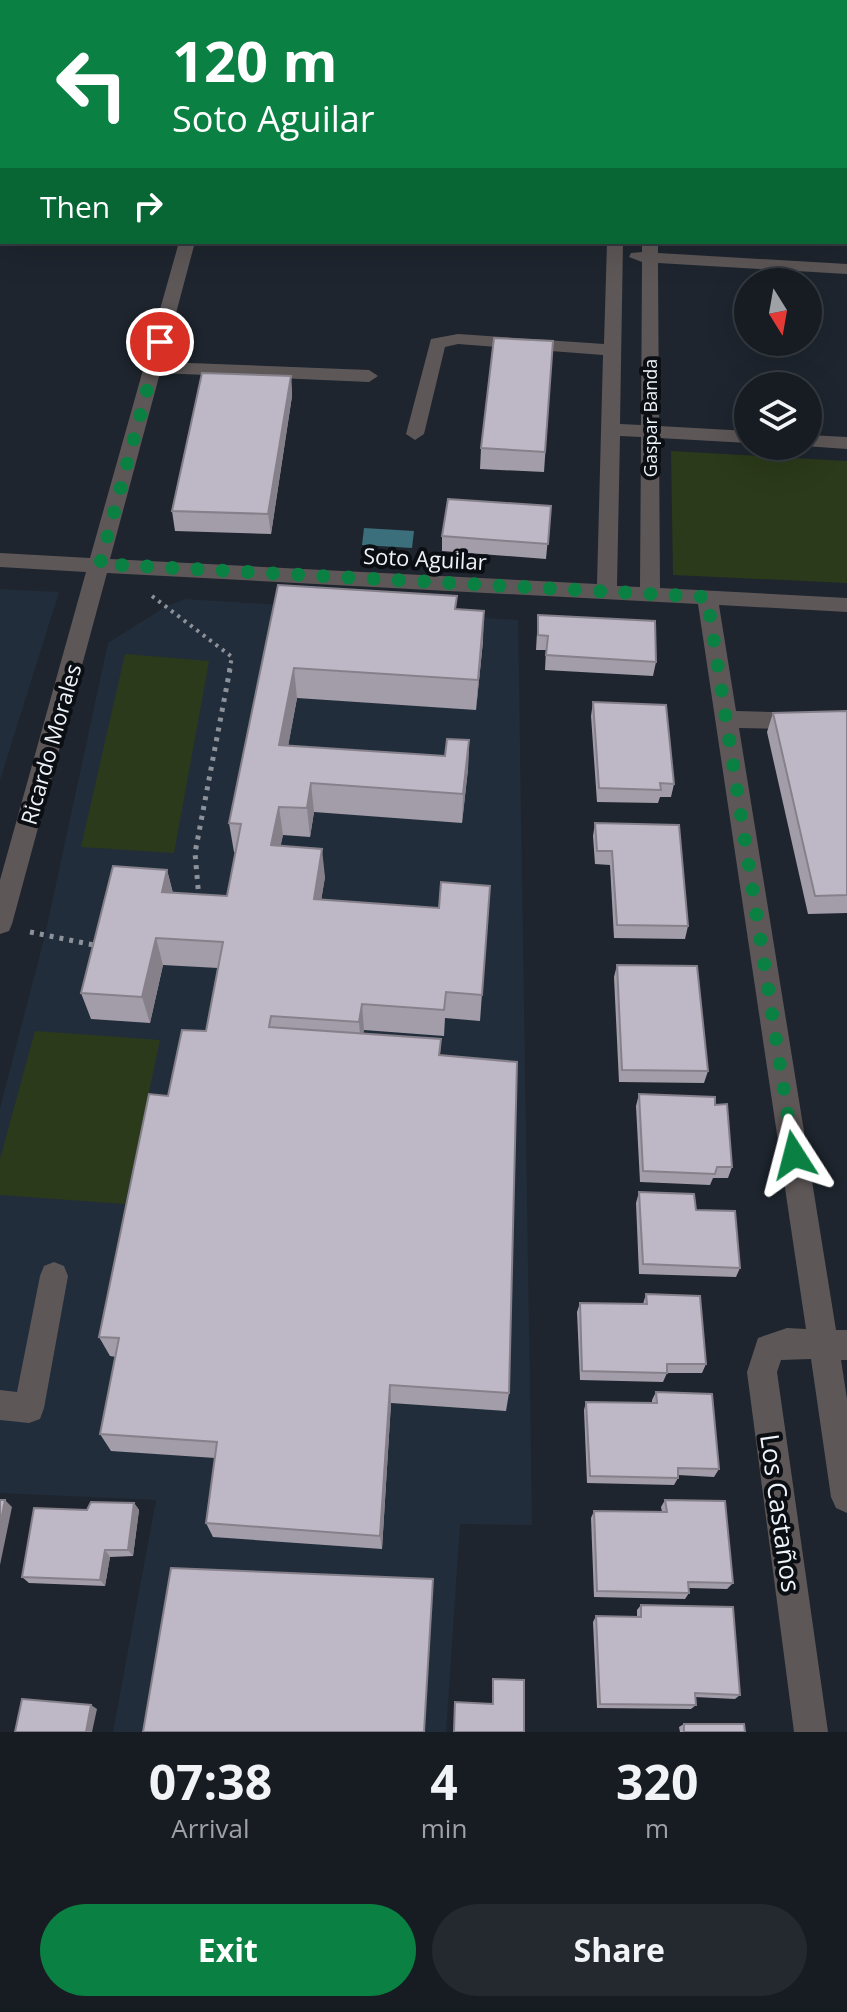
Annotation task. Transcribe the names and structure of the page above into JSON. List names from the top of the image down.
{
  "streets": {
    "street": [
      "Gaspar Banda",
      "Soto Aguilar",
      "Ricardo Morales",
      "Los Castaños"
    ]
  },
  "crossings": [
    ["Gaspar Banda", "Soto Aguilar"],
    ["Soto Aguilar", "Ricardo Morales"]
  ],
  "north": "bottom",
  "page": {
    "turn": ["120 m", "Soto Aguilar"],
    "then": "Then",
    "eta": [
      "07:38",
      "Arrival",
      "4",
      "min",
      "320",
      "m"
    ],
    "buttons": ["Exit", "Share"]
  }
}
